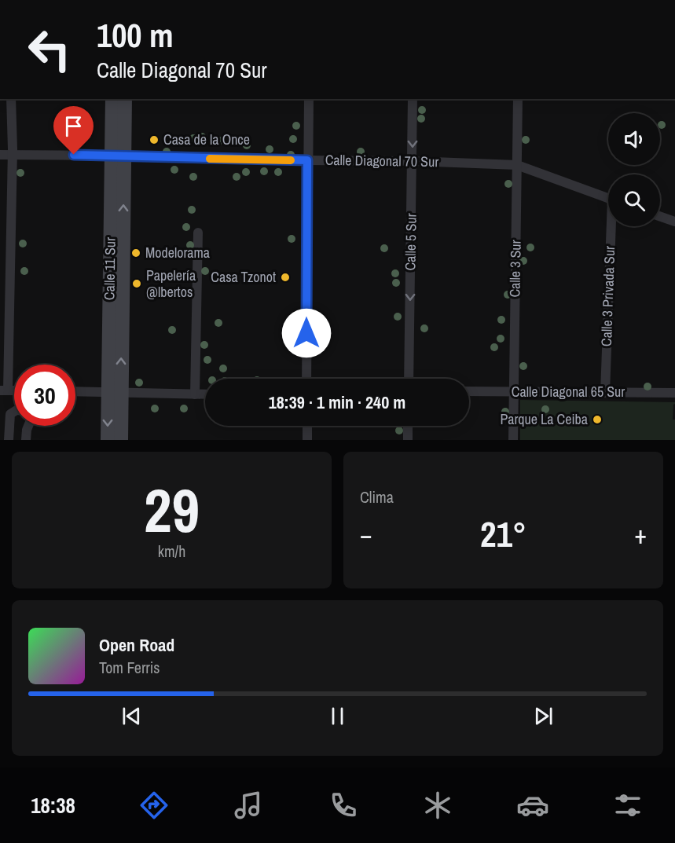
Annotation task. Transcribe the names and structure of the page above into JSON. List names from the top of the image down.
{
  "streets": {
    "main road": ["Calle 11 Sur"],
    "street": [
      "Calle Diagonal 70 Sur",
      "Calle 5 Sur",
      "Calle 3 Sur",
      "Calle 3 Privada Sur",
      "Calle Diagonal 65 Sur"
    ]
  },
  "crossings": [
    ["Calle Diagonal 70 Sur", "Calle 5 Sur"],
    ["Calle Diagonal 70 Sur", "Calle 11 Sur"],
    ["Calle Diagonal 70 Sur", "Calle 3 Sur"],
    ["Calle 3 Sur", "Calle Diagonal 65 Sur"],
    ["Calle 3 Privada Sur", "Calle Diagonal 65 Sur"]
  ],
  "one_way": ["Calle 5 Sur"],
  "places": [
    "Casa de la Once",
    "Modelorama",
    "Casa Tzonot",
    "Papelería @lbertos",
    "Parque La Ceiba"
  ],
  "page": {
    "turn": ["100 m", "Calle Diagonal 70 Sur"],
    "limit": "30",
    "trip": "18:39 · 1 min · 240 m",
    "tile": [
      ["29", "km/h"],
      "Clima"
    ],
    "heat": ["−", "21°", "+"],
    "song": ["Open Road", "Tom Ferris"],
    "tabs": "18:38"
  }
}
